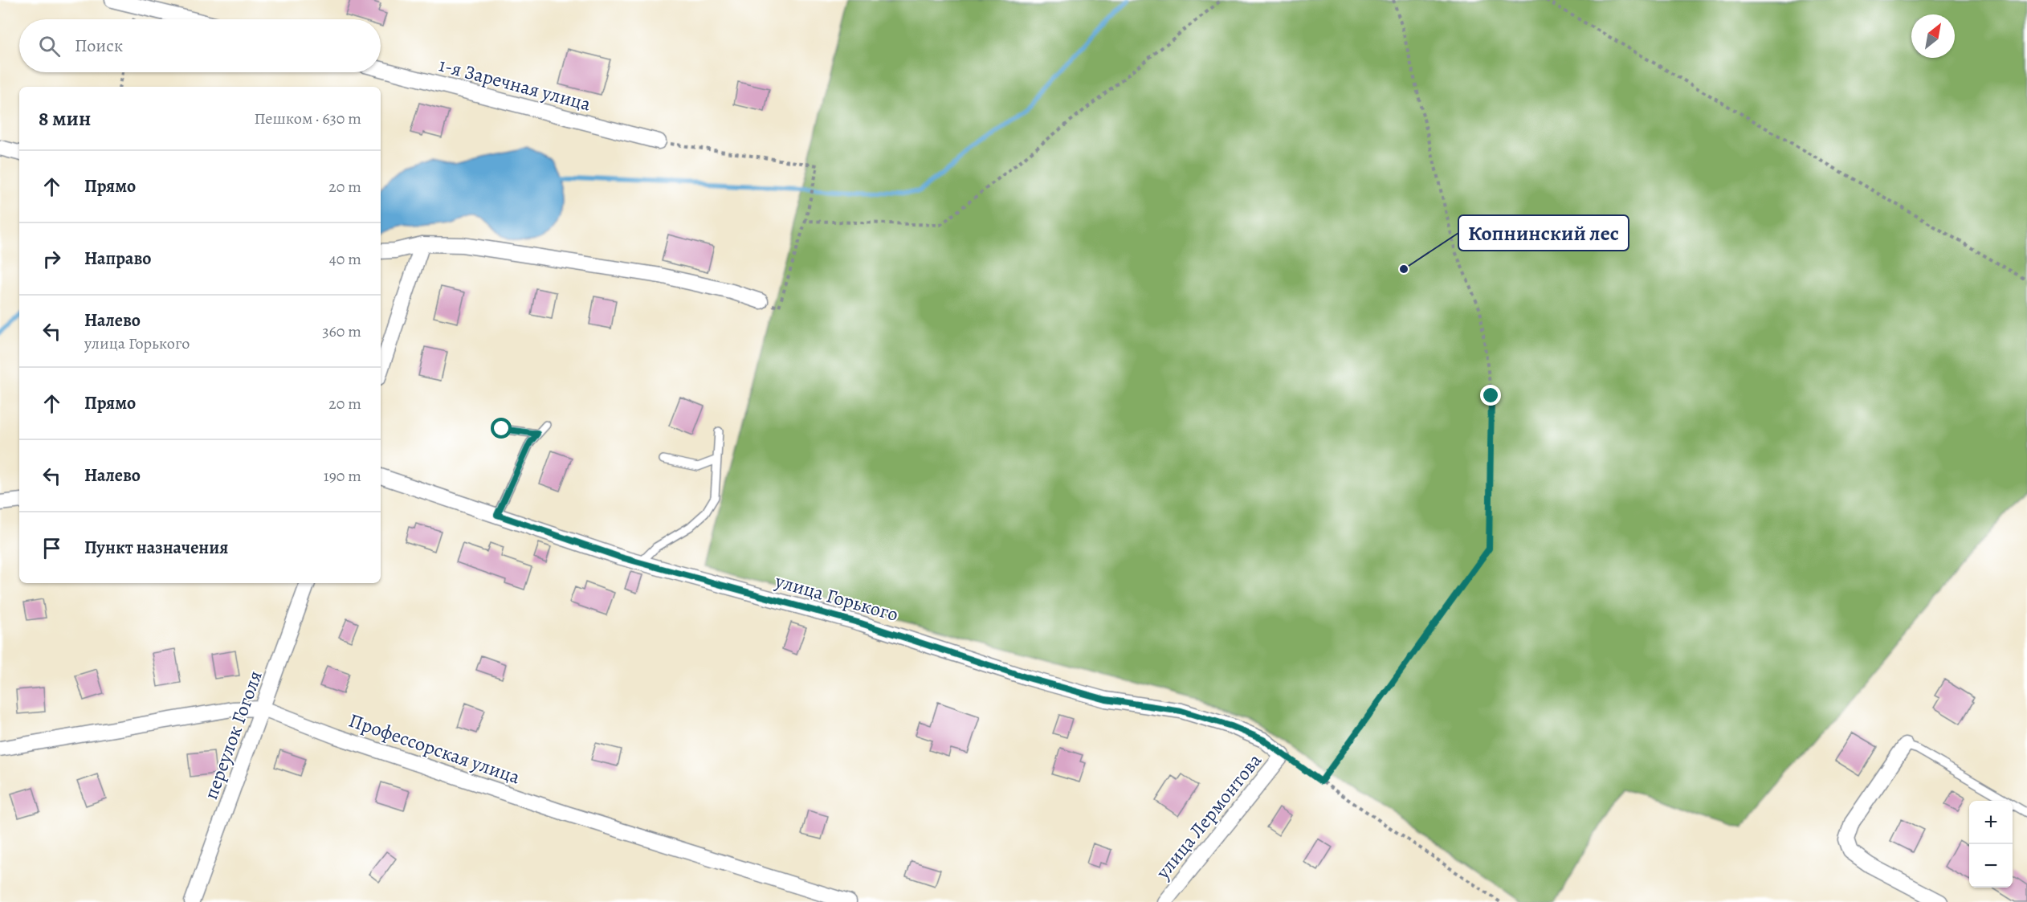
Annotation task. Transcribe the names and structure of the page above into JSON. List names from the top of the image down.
{
  "streets": {
    "street": [
      "1-я Заречная улица",
      "улица Горького",
      "переулок Гоголя",
      "Профессорская улица",
      "улица Лермонтова"
    ]
  },
  "crossings": [
    ["улица Горького", "улица Лермонтова"],
    ["переулок Гоголя", "Профессорская улица"]
  ],
  "places": ["Копнинский лес"],
  "north": "top right",
  "page": {
    "search": "Поиск",
    "heading": ["8 мин", "Пешком · 630 m"],
    "list": [
      ["Прямо", "20 m"],
      ["Направо", "40 m"],
      ["Налево", "улица Горького", "360 m"],
      ["Прямо", "20 m"],
      ["Налево", "190 m"],
      "Пункт назначения"
    ],
    "map_buttons": ["+", "−"]
  }
}
